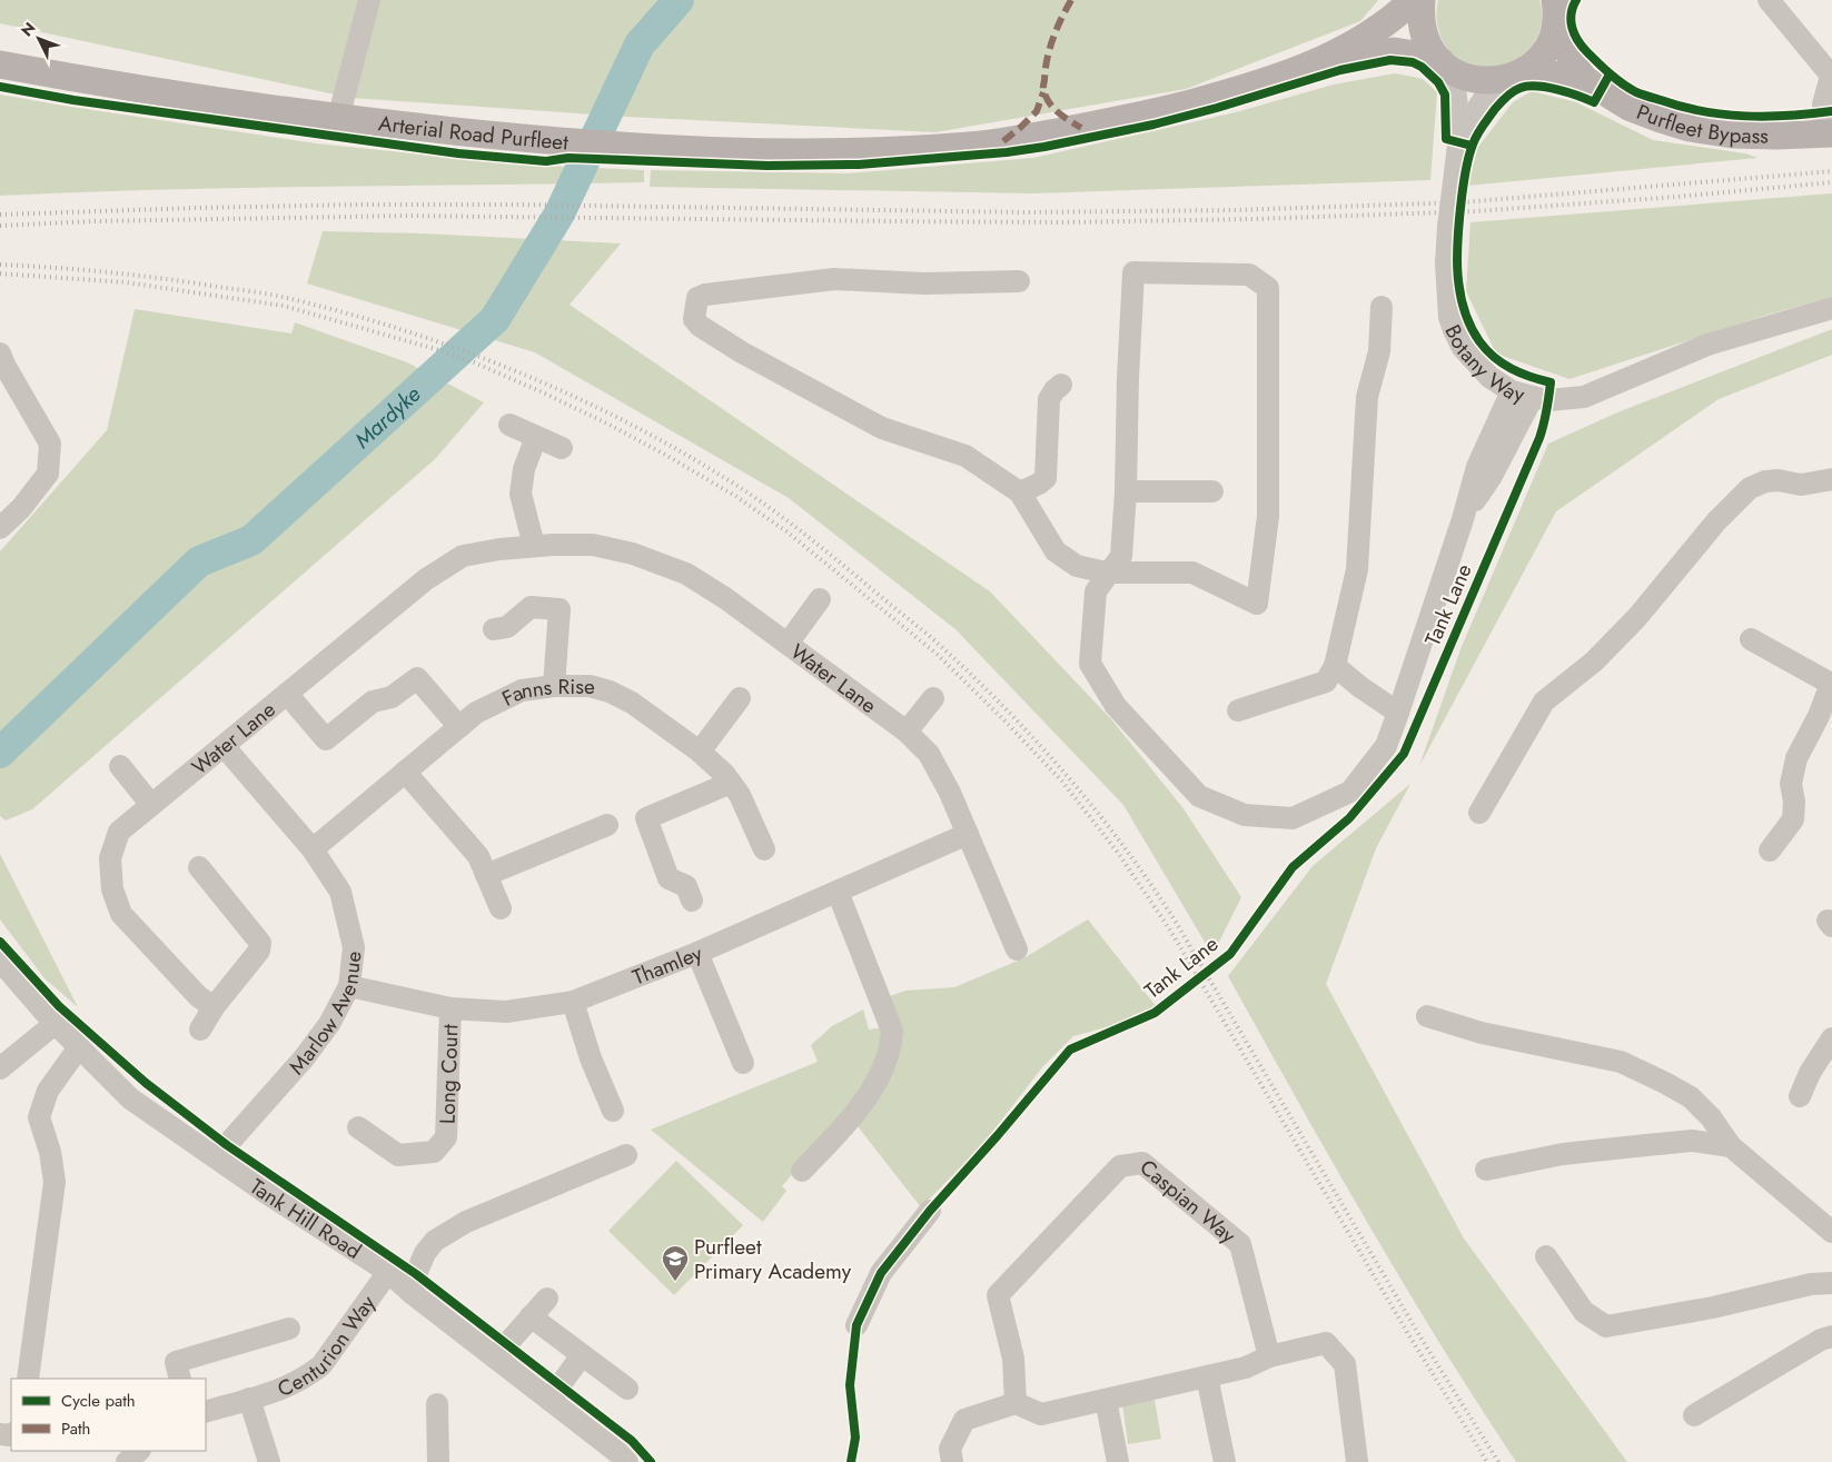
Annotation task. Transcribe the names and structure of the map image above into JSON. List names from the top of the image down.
{
  "streets": {
    "main road": ["Purfleet Bypass", "Arterial Road Purfleet"],
    "street": [
      "Botany Way",
      "Water Lane",
      "Fanns Rise",
      "Thamley",
      "Marlow Avenue",
      "Long Court",
      "Caspian Way",
      "Tank Hill Road",
      "Centurion Way"
    ],
    "cycle path": ["Tank Lane"]
  },
  "crossings": [
    ["Purfleet Bypass", "Arterial Road Purfleet"],
    ["Purfleet Bypass", "Botany Way"],
    ["Arterial Road Purfleet", "Botany Way"],
    ["Water Lane", "Thamley"],
    ["Water Lane", "Marlow Avenue"],
    ["Fanns Rise", "Marlow Avenue"],
    ["Thamley", "Marlow Avenue"],
    ["Thamley", "Long Court"],
    ["Marlow Avenue", "Tank Hill Road"],
    ["Tank Hill Road", "Centurion Way"]
  ],
  "water": ["Mardyke"],
  "places": {
    "school or university": ["Purfleet Primary Academy"]
  },
  "legend": ["Cycle path", "Path"],
  "north": "top left"
}
